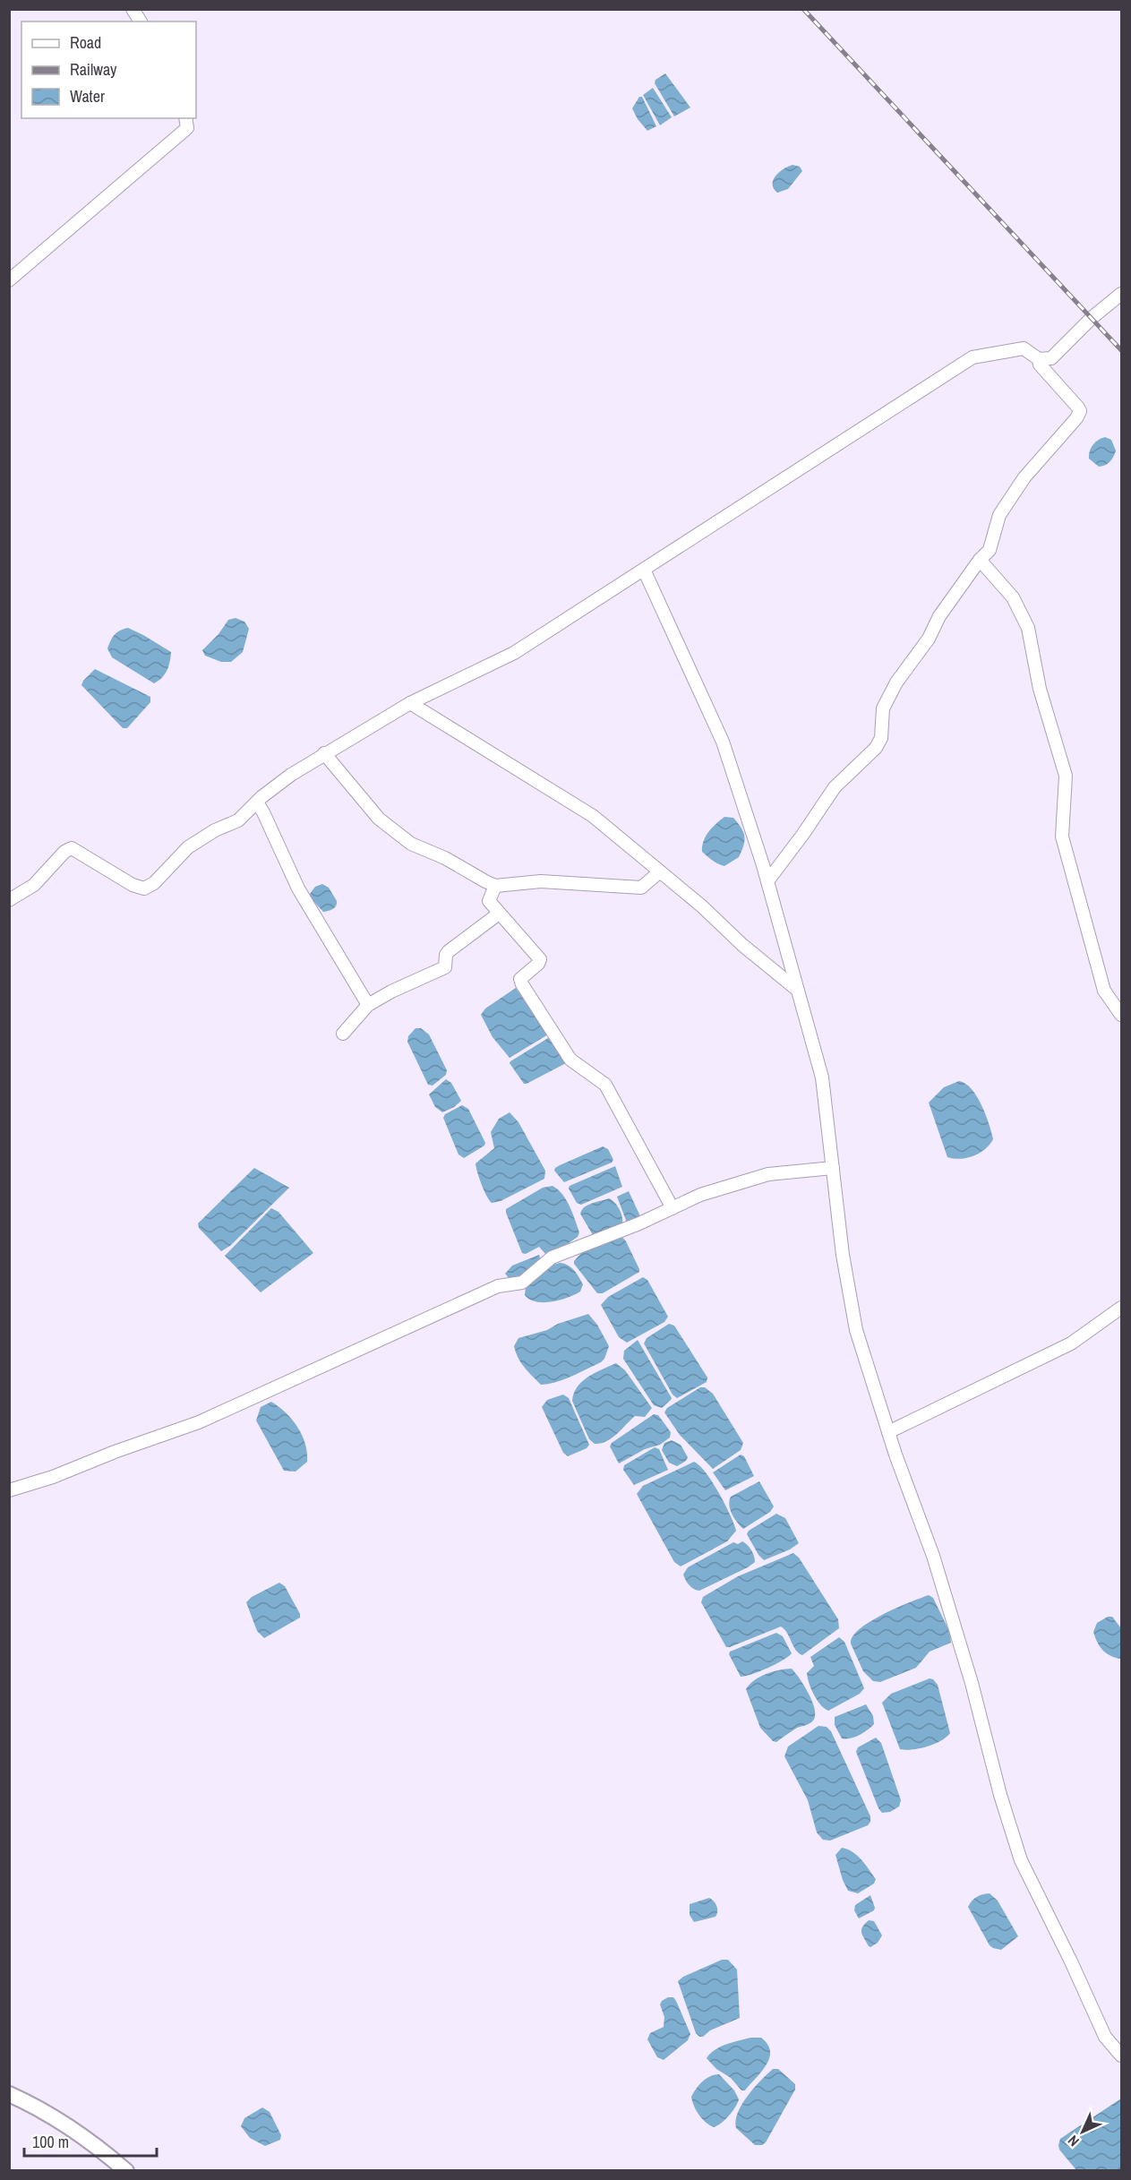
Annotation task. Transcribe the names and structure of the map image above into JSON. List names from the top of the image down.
{
  "legend": ["Road", "Railway", "Water"],
  "scale_bar": "100 m",
  "north": "bottom left"
}
